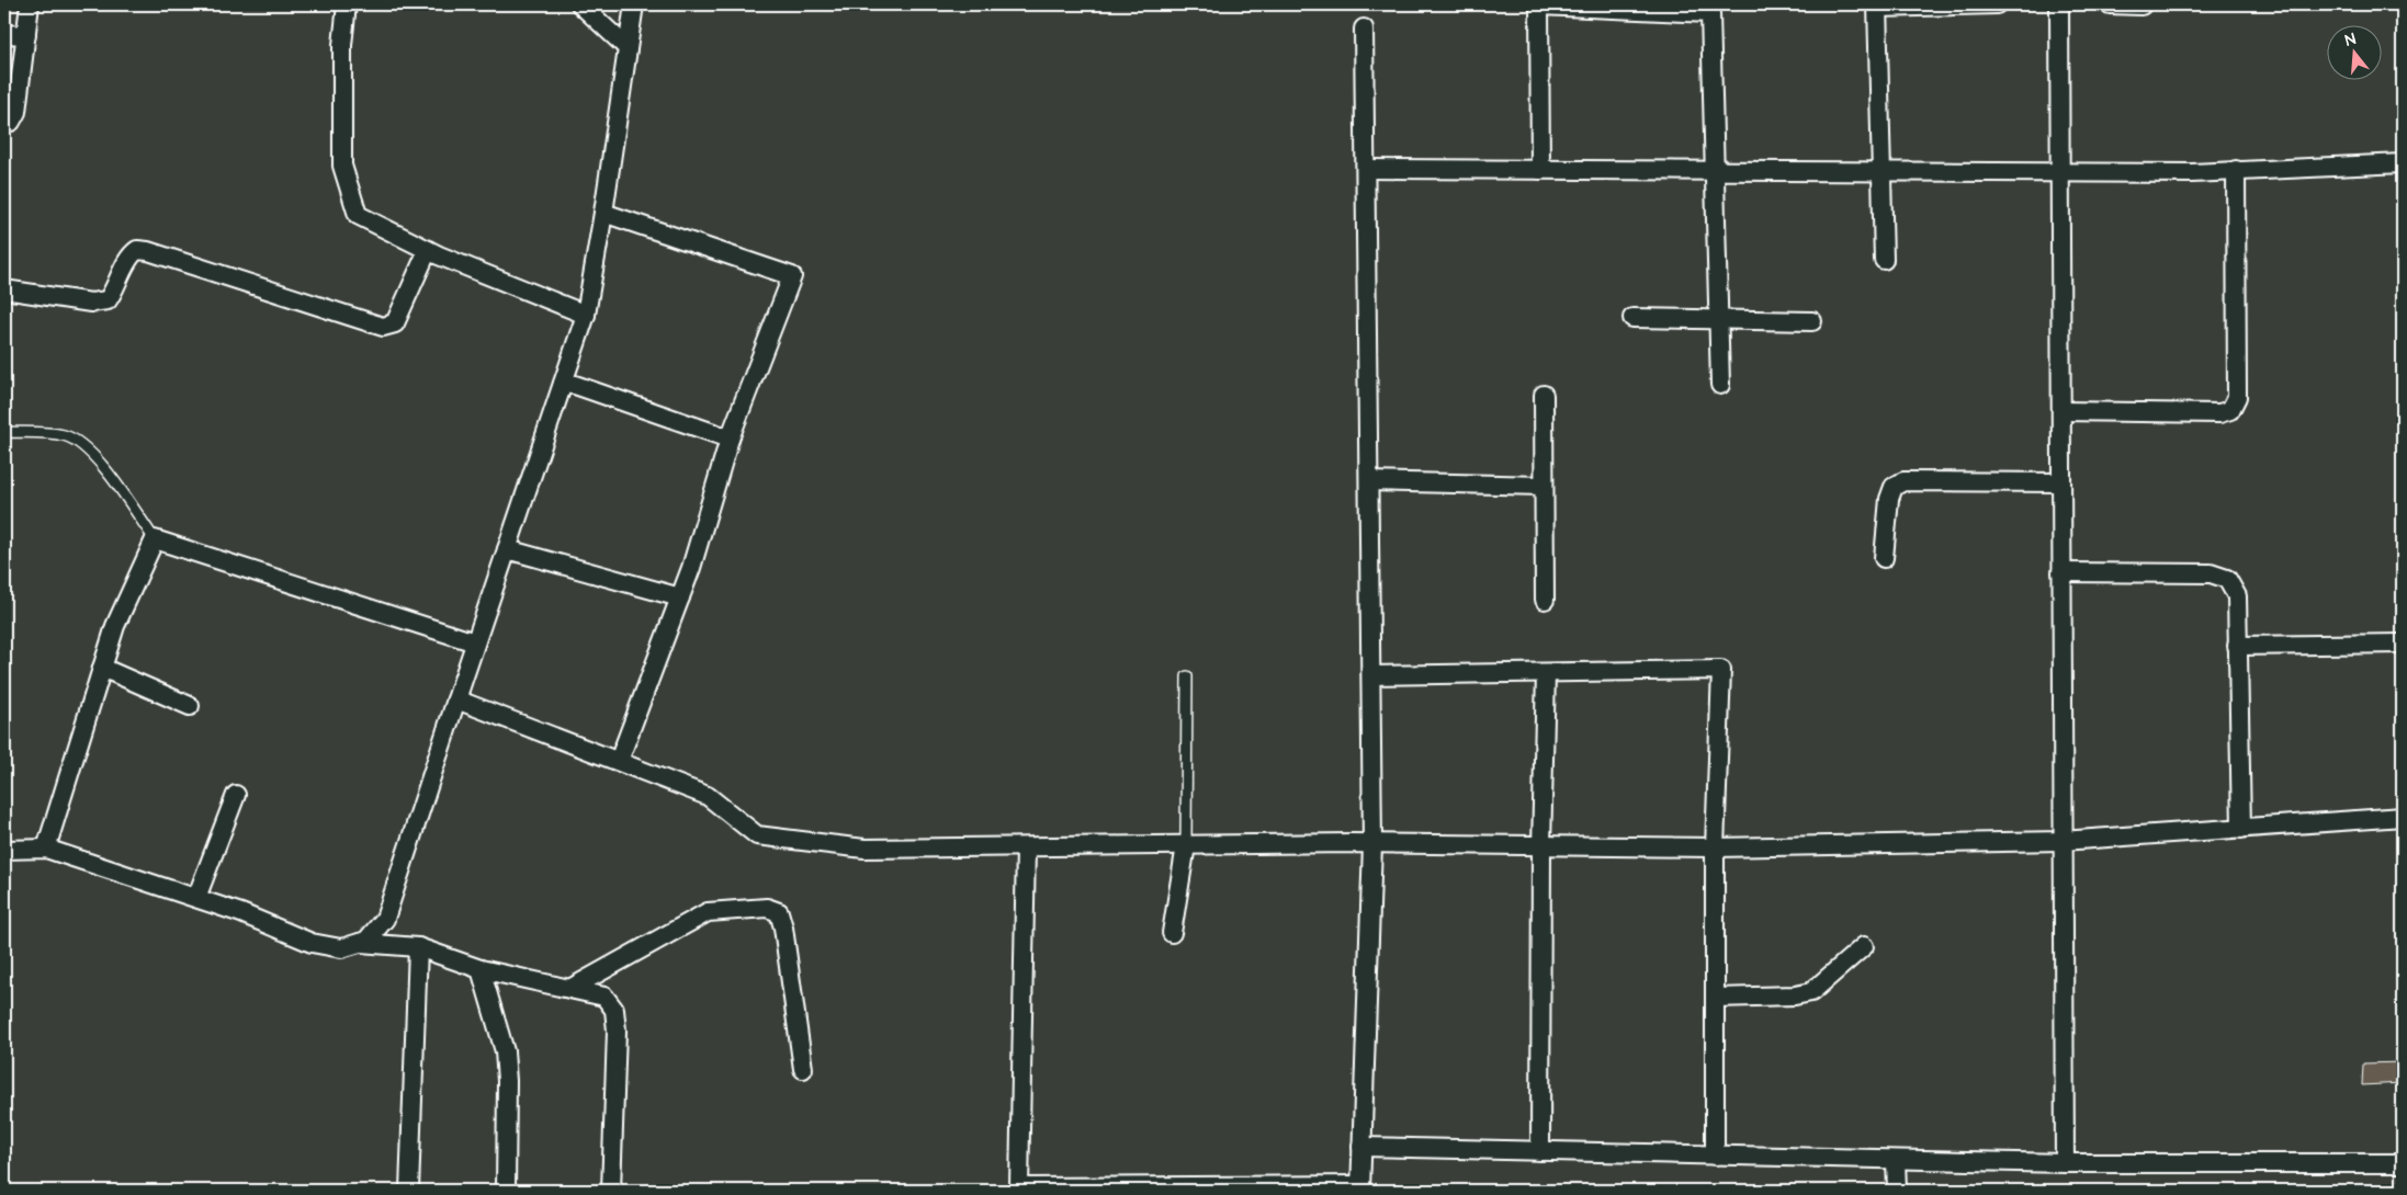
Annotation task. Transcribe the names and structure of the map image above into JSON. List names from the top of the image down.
{
  "north": "top"
}
